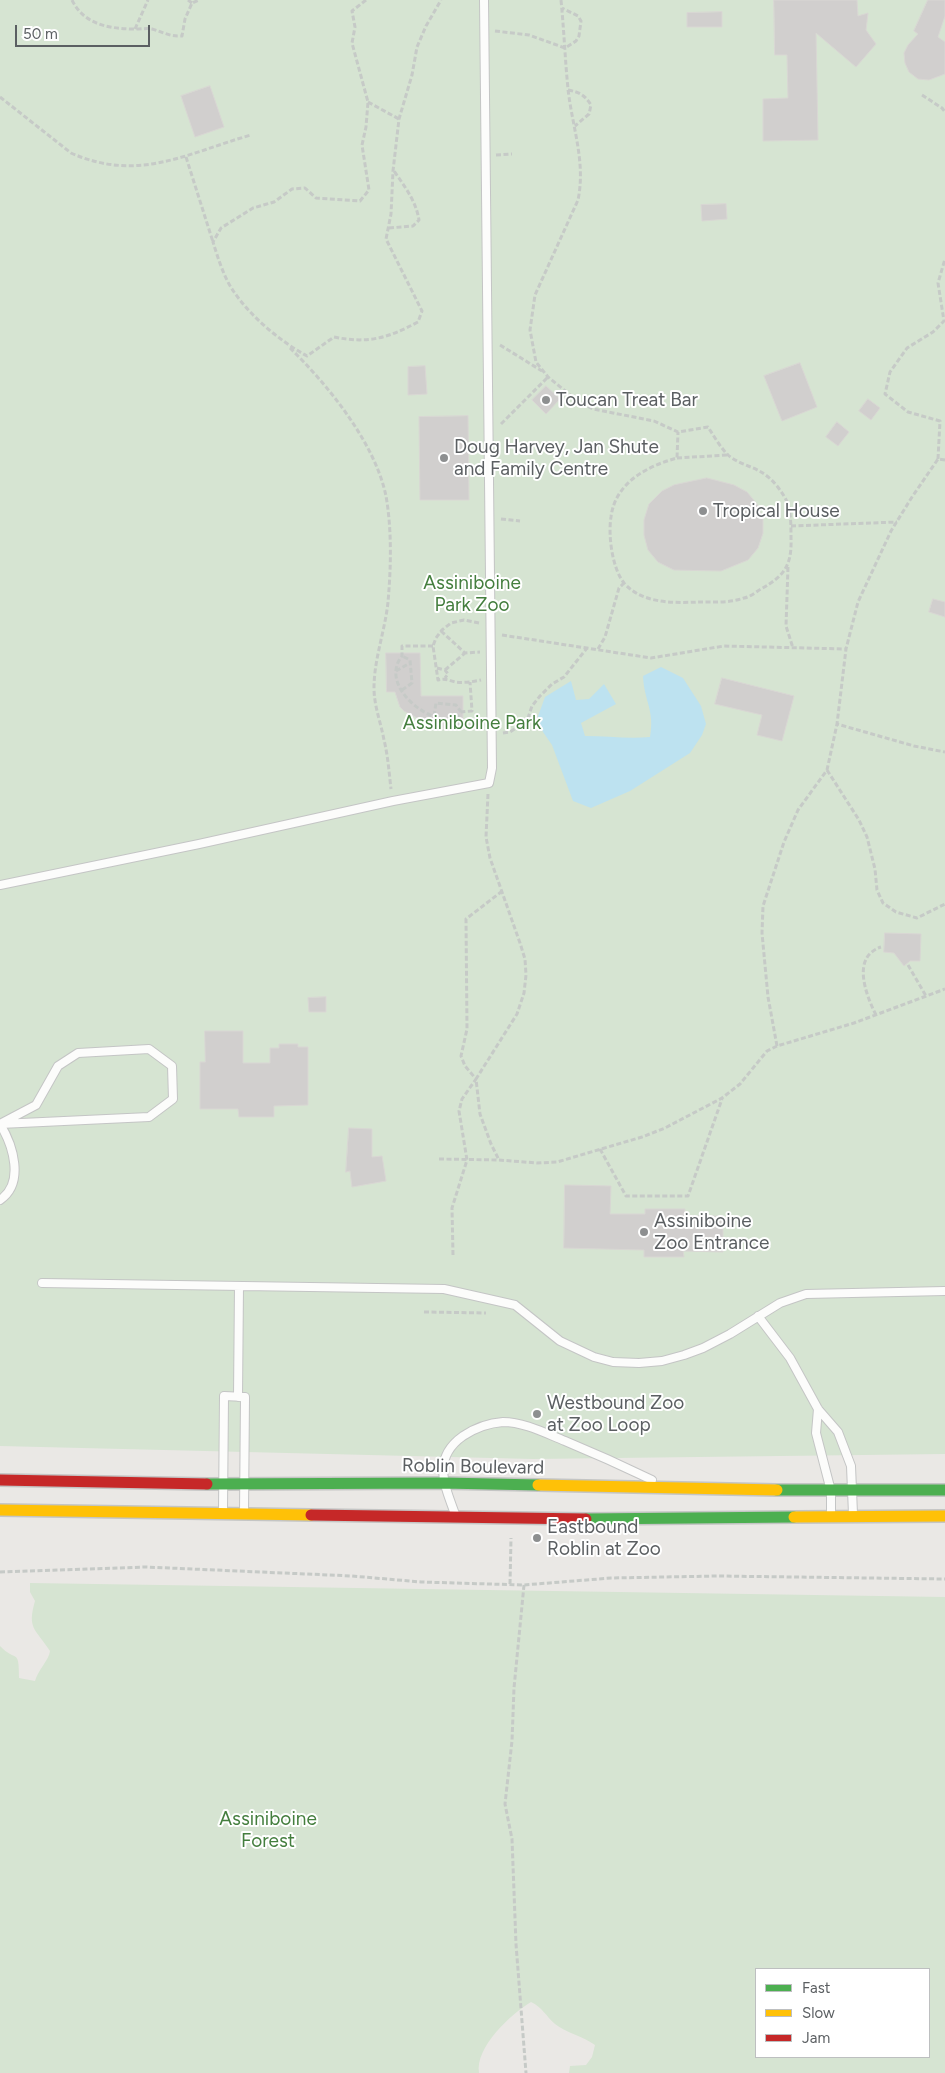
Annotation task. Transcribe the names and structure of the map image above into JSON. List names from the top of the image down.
{
  "streets": {
    "main road": ["Roblin Boulevard"]
  },
  "parks": ["Assiniboine Park Zoo", "Assiniboine Park", "Assiniboine Forest"],
  "places": [
    "Toucan Treat Bar",
    "Doug Harvey, Jan Shute and Family Centre",
    "Tropical House",
    "Assiniboine Zoo Entrance",
    "Westbound Zoo at Zoo Loop",
    "Eastbound Roblin at Zoo"
  ],
  "legend": ["Fast", "Slow", "Jam"],
  "scale_bar": "50 m"
}
